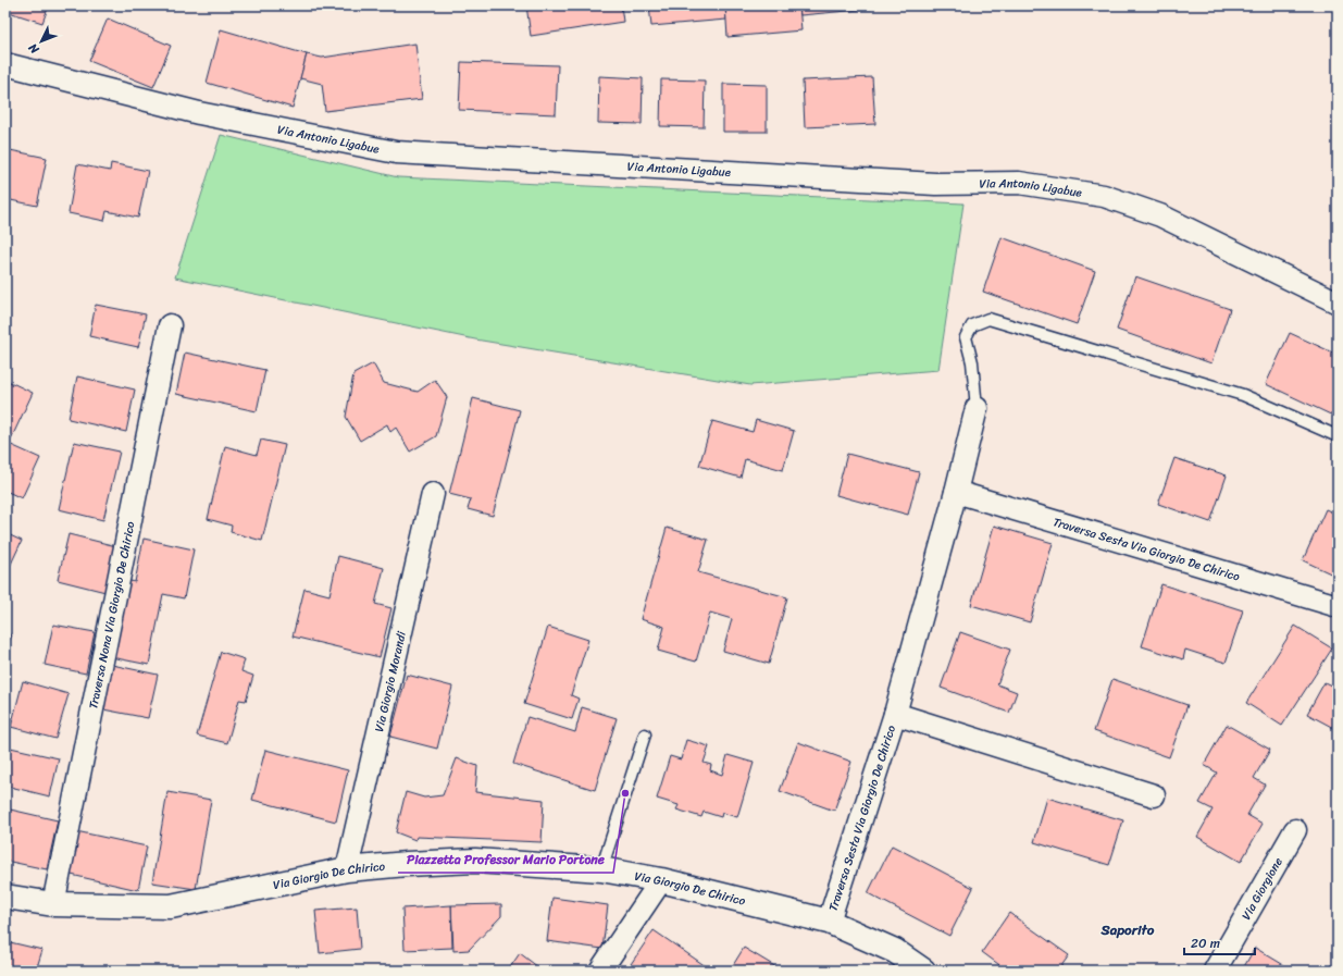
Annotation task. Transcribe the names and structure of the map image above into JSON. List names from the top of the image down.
{
  "streets": {
    "main road": ["Via Giorgio De Chirico"],
    "street": [
      "Via Antonio Ligabue",
      "Traversa Sesta Via Giorgio De Chirico",
      "Traversa Nona Via Giorgio De Chirico",
      "Via Giorgio Morandi",
      "Via Giorgione"
    ]
  },
  "crossings": [
    ["Traversa Sesta Via Giorgio De Chirico", "Via Giorgio De Chirico"],
    ["Traversa Nona Via Giorgio De Chirico", "Via Giorgio De Chirico"],
    ["Via Giorgio Morandi", "Via Giorgio De Chirico"]
  ],
  "districts": ["Saporito"],
  "places": ["Piazzetta Professor Mario Portone"],
  "scale_bar": "20 m",
  "north": "bottom left"
}
